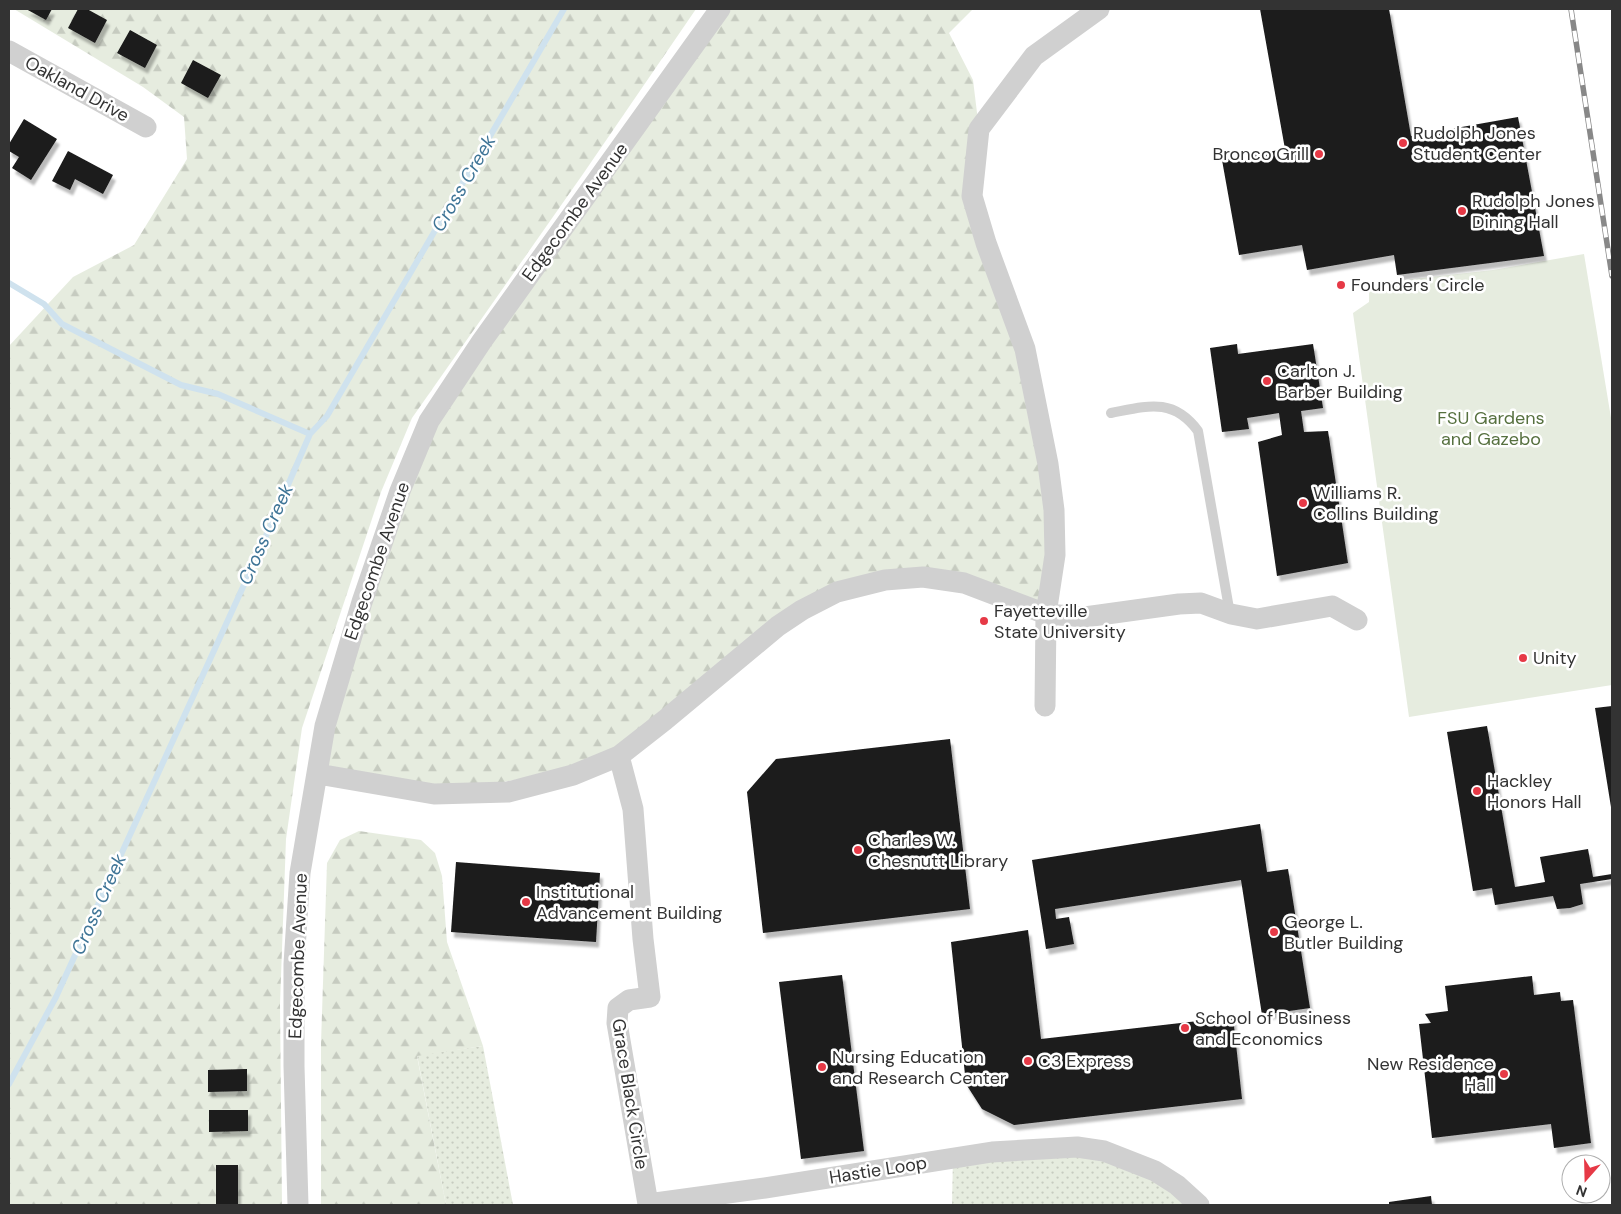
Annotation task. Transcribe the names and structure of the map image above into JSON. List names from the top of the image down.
{
  "streets": {
    "street": [
      "Oakland Drive",
      "Edgecombe Avenue",
      "Grace Black Circle",
      "Hastie Loop"
    ]
  },
  "crossings": [
    ["Grace Black Circle", "Hastie Loop"]
  ],
  "water": ["Cross Creek"],
  "parks": ["FSU Gardens and Gazebo"],
  "places": [
    "Rudolph Jones Student Center",
    "Bronco Grill",
    "Rudolph Jones Dining Hall",
    "Founders' Circle",
    "Carlton J. Barber Building",
    "Williams R. Collins Building",
    "Fayetteville State University",
    "Unity",
    "Hackley Honors Hall",
    "Charles W. Chesnutt Library",
    "Institutional Advancement Building",
    "George L. Butler Building",
    "School of Business and Economics",
    "C3 Express",
    "Nursing Education and Research Center",
    "New Residence Hall"
  ],
  "north": "bottom"
}
